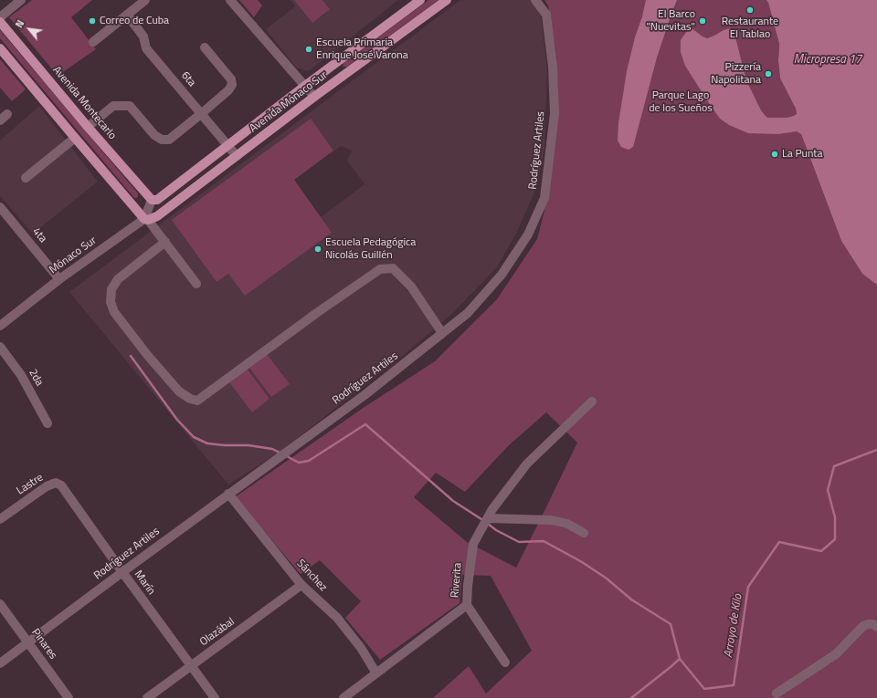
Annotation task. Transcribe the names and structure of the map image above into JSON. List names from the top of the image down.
{
  "streets": {
    "main road": ["Avenida Mónaco Sur", "Avenida Montecarlo"],
    "street": [
      "6ta",
      "Rodríguez Artiles",
      "4ta",
      "Mónaco Sur",
      "2da",
      "Lastre",
      "Sánchez",
      "Riverita",
      "Marín",
      "Olazábal",
      "Pinares"
    ]
  },
  "crossings": [
    ["6ta", "Avenida Mónaco Sur"],
    ["Avenida Mónaco Sur", "Avenida Montecarlo"],
    ["Avenida Mónaco Sur", "Mónaco Sur"],
    ["Rodríguez Artiles", "Sánchez"],
    ["Rodríguez Artiles", "Marín"],
    ["Rodríguez Artiles", "Pinares"],
    ["4ta", "Mónaco Sur"],
    ["Lastre", "Marín"],
    ["Sánchez", "Riverita"],
    ["Sánchez", "Olazábal"],
    ["Marín", "Olazábal"]
  ],
  "water": ["Micropresa 17", "Arroyo de Kilo"],
  "parks": ["Parque Lago de los Sueños"],
  "places": [
    "Restaurante El Tablao",
    "Correo de Cuba",
    "El Barco \"Nuevitas\"",
    "Escuela Primaria Enrique José Varona",
    "Pizzería Napolitana",
    "La Punta",
    "Escuela Pedagógica Nicolás Guillén"
  ],
  "north": "top left"
}
